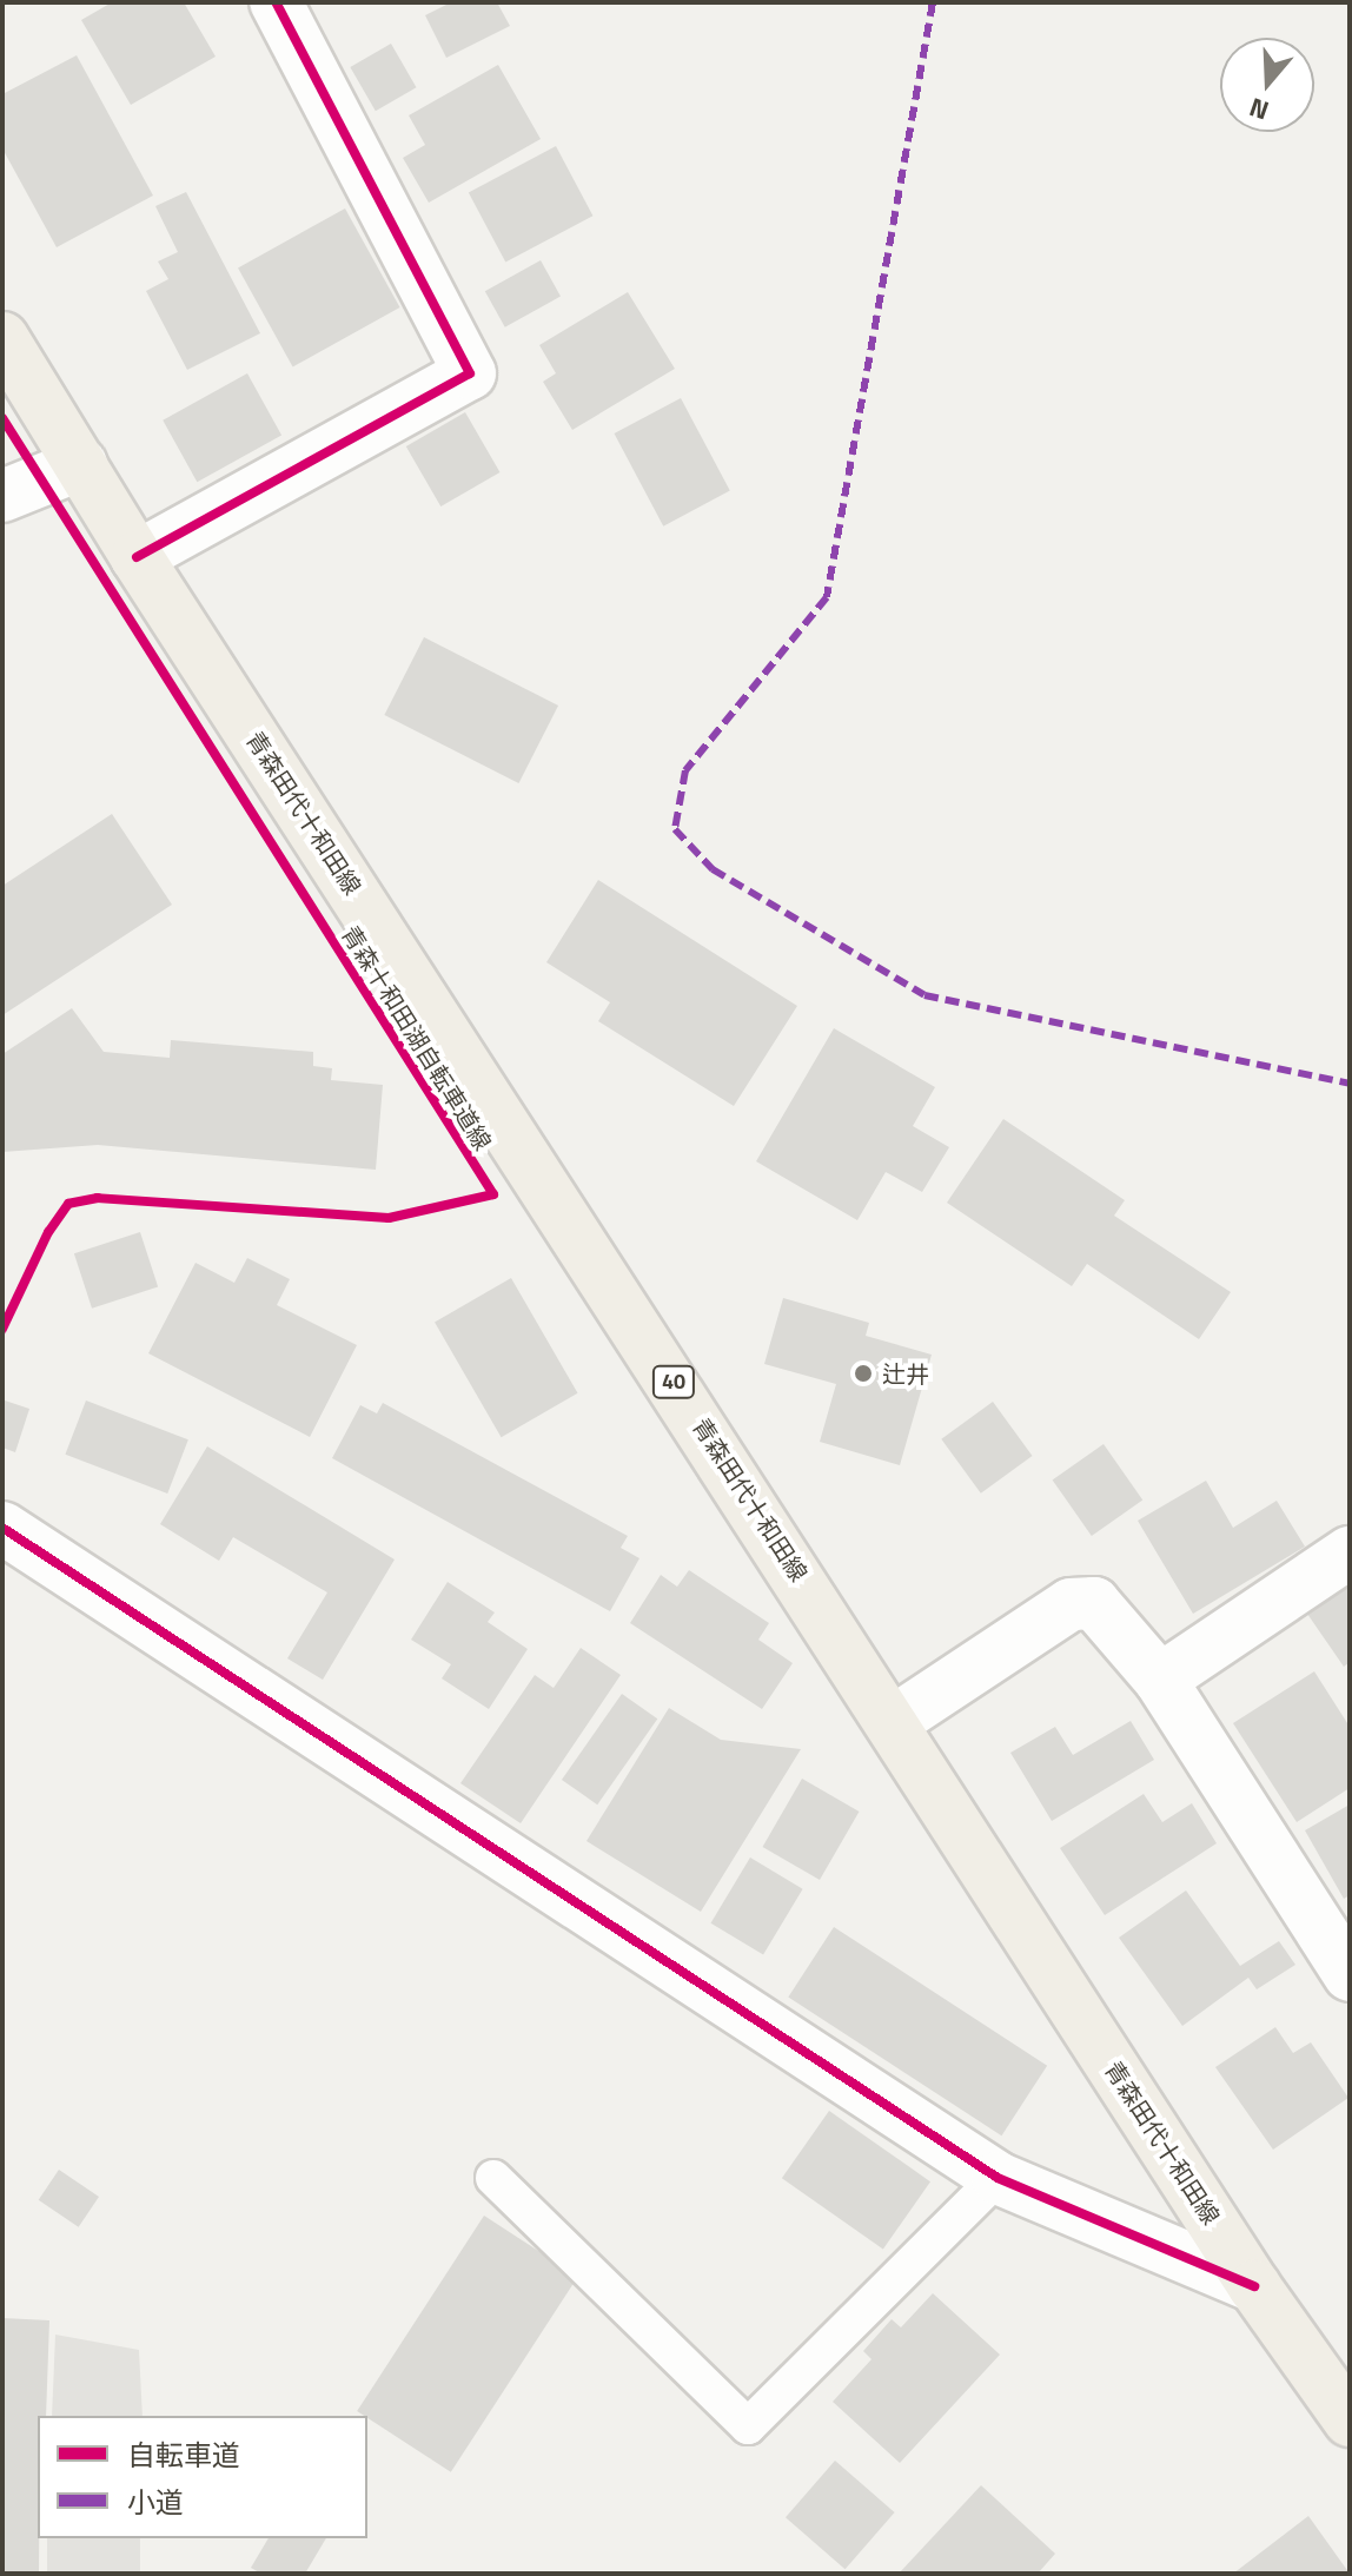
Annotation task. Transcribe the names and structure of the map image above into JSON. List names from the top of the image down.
{
  "streets": {
    "main road": ["青森田代十和田線", "40"],
    "cycle path": ["青森十和田湖自転車道線"]
  },
  "places": ["辻井"],
  "legend": ["自転車道", "小道"],
  "north": "bottom"
}
